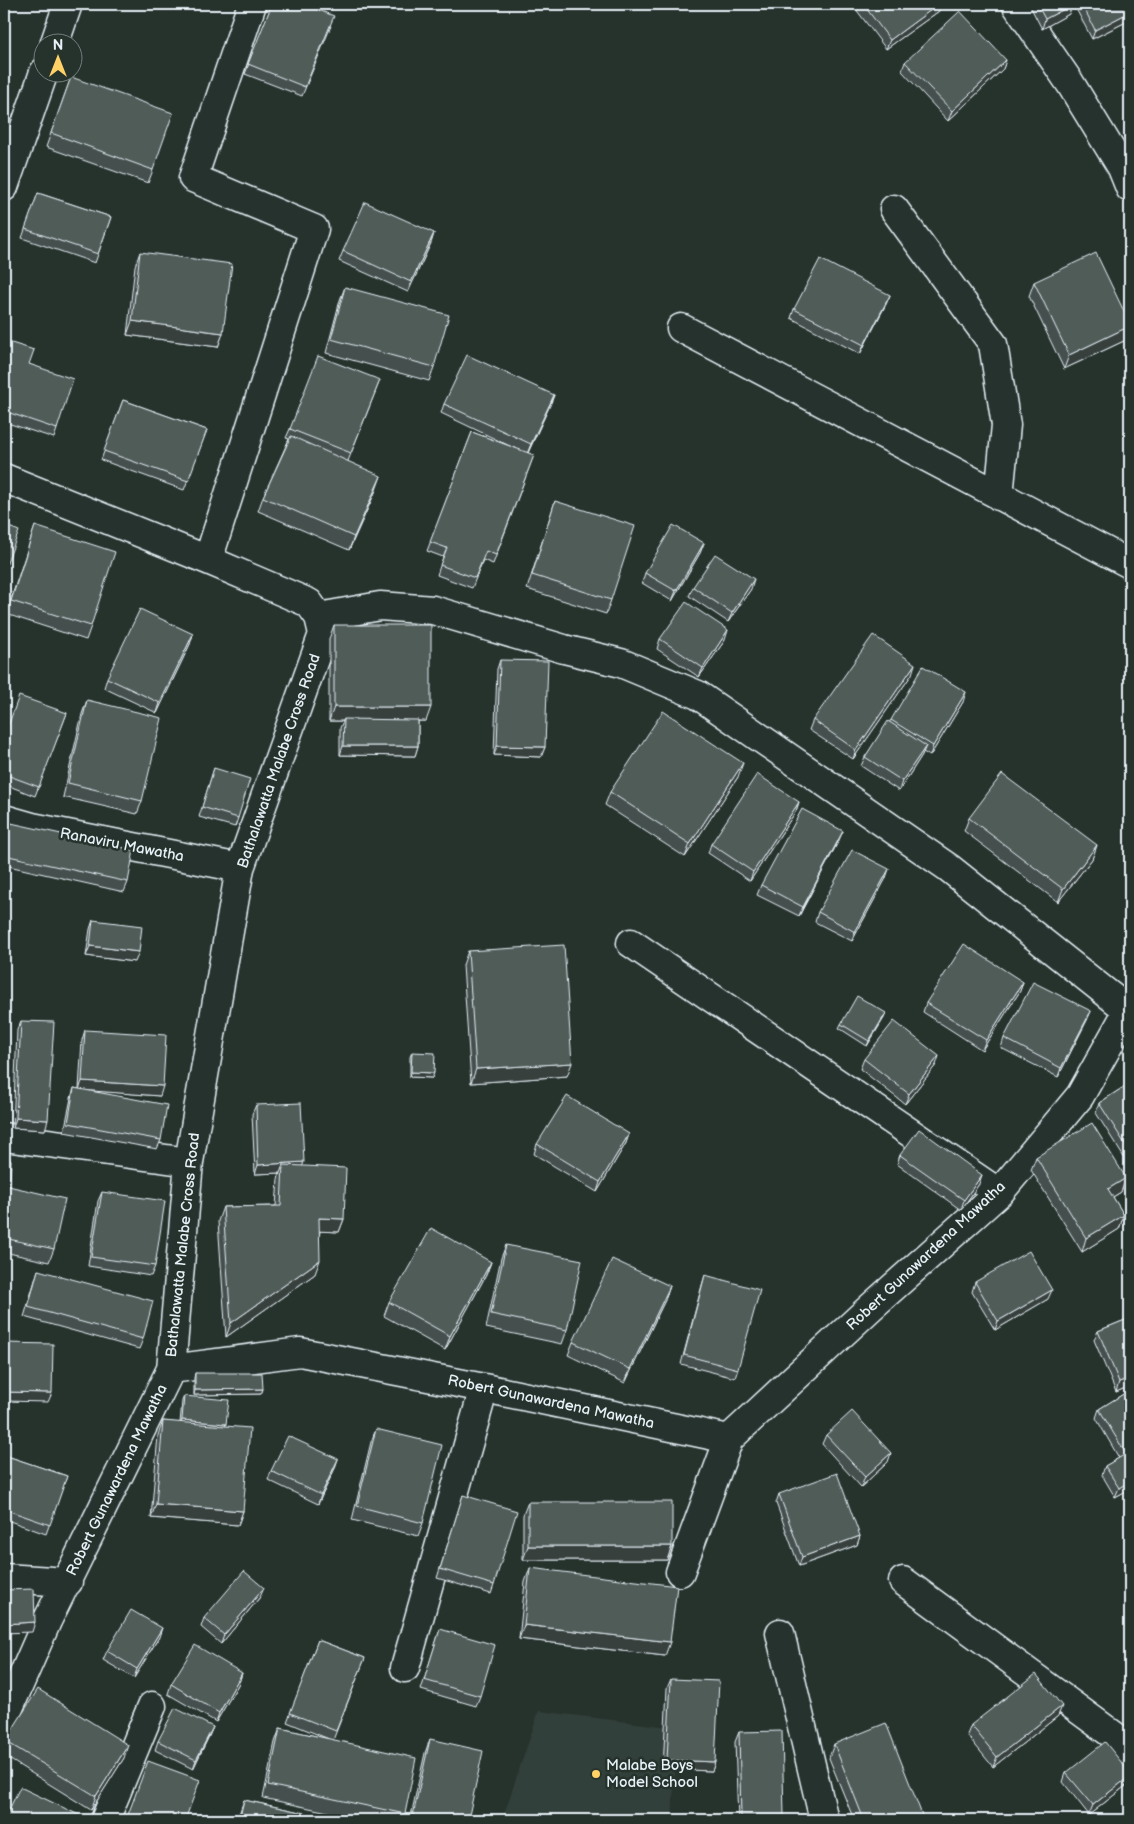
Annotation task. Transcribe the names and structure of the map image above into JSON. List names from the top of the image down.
{
  "streets": {
    "street": ["Bathalawatta Malabe Cross Road", "Ranaviru Mawatha", "Robert Gunawardena Mawatha"]
  },
  "crossings": [
    ["Bathalawatta Malabe Cross Road", "Ranaviru Mawatha"],
    ["Bathalawatta Malabe Cross Road", "Robert Gunawardena Mawatha"]
  ],
  "places": ["Malabe Boys Model School"],
  "north": "top"
}
